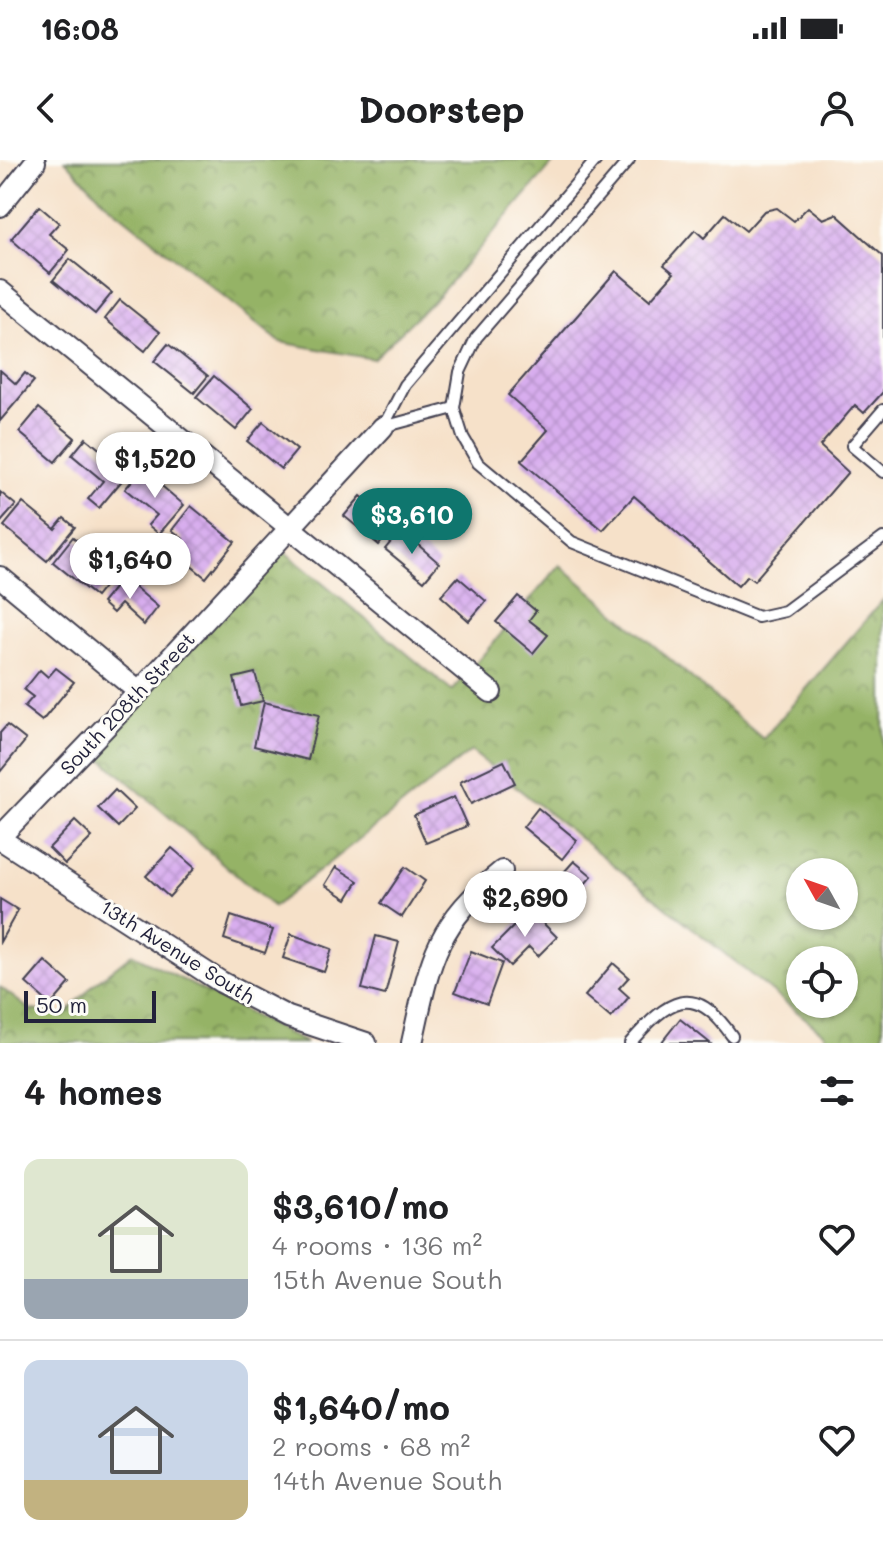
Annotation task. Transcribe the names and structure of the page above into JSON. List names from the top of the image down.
{
  "streets": {
    "street": ["South 208th Street", "13th Avenue South"]
  },
  "crossings": [
    ["South 208th Street", "13th Avenue South"]
  ],
  "scale_bar": "50 m",
  "north": "top left",
  "page": {
    "status": "16:08",
    "header": "Doorstep",
    "price": [
      "$1,520",
      "$3,610",
      "$1,640",
      "$2,690"
    ],
    "scale": "50 m",
    "heading": "4 homes",
    "list": [
      {
        "name": "$3,610/mo",
        "note": "4 rooms · 136 m² · 15th Avenue South"
      },
      {
        "name": "$1,640/mo",
        "note": "2 rooms · 68 m² · 14th Avenue South"
      }
    ]
  }
}
